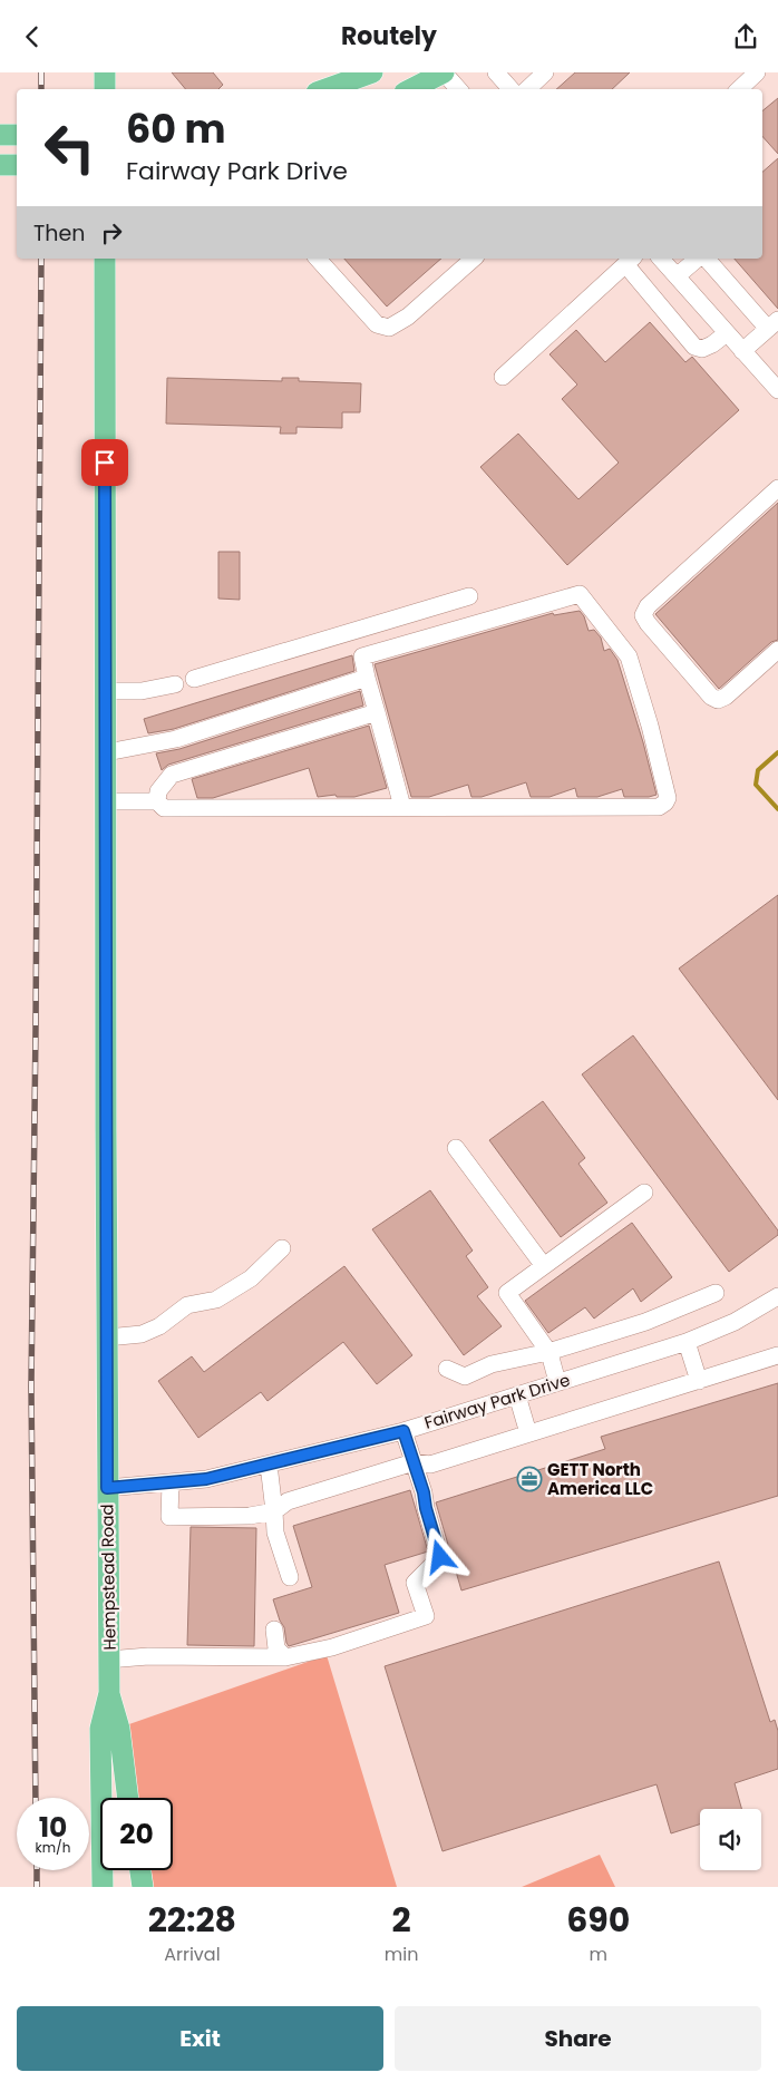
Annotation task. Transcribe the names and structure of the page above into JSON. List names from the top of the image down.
{
  "streets": {
    "main road": ["Hempstead Road"],
    "street": ["Fairway Park Drive"]
  },
  "crossings": [
    ["Fairway Park Drive", "Hempstead Road"]
  ],
  "places": {
    "office": ["GETT North America LLC"]
  },
  "page": {
    "header": "Routely",
    "turn": ["60 m", "Fairway Park Drive"],
    "then": "Then",
    "speed": "10 km/h",
    "limit": "20",
    "eta": [
      "22:28",
      "Arrival",
      "2",
      "min",
      "690",
      "m"
    ],
    "buttons": ["Exit", "Share"]
  }
}
